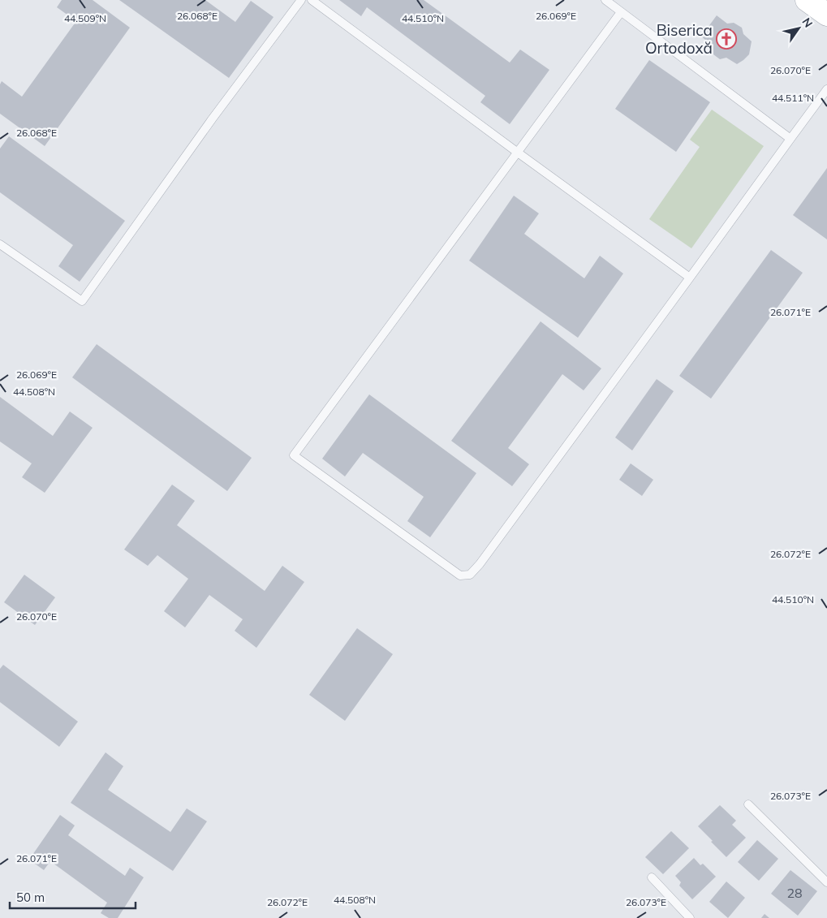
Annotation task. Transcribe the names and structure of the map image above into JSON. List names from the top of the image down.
{
  "places": {
    "church": ["Biserica Ortodoxă"]
  },
  "house_numbers": ["28"],
  "scale_bar": "50 m",
  "north": "top right",
  "coordinates": [
    "26.068°E",
    "26.069°E",
    "44.509°N",
    "44.510°N",
    "26.070°E",
    "44.511°N",
    "26.071°E",
    "44.508°N",
    "26.072°E",
    "26.073°E"
  ]
}
